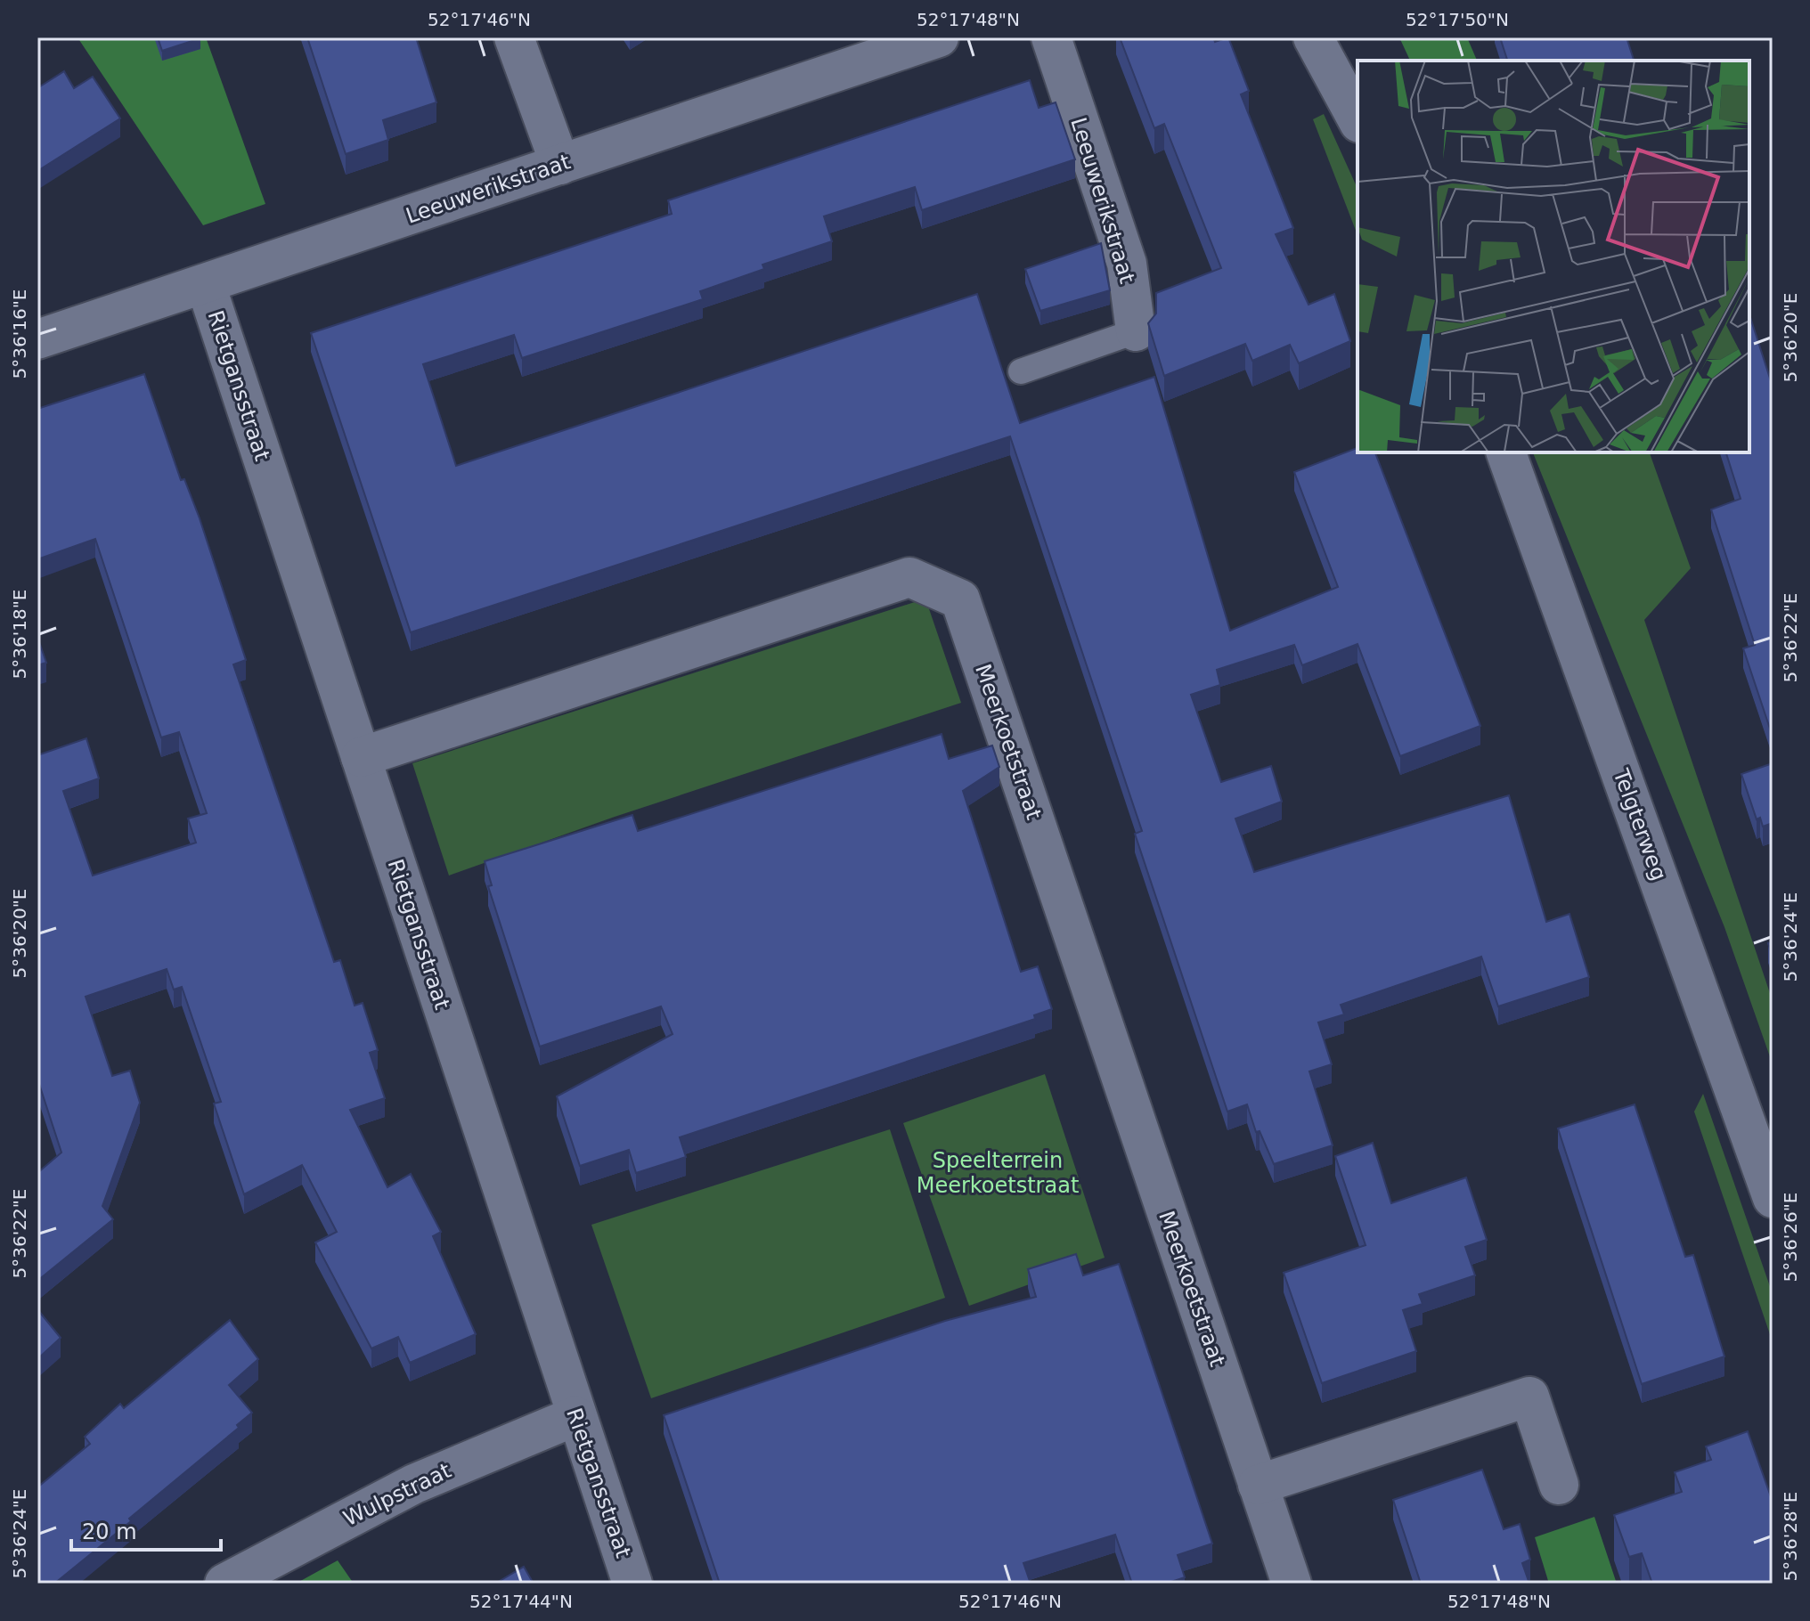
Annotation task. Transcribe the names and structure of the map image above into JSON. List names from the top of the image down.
{
  "streets": {
    "street": [
      "Leeuwerikstraat",
      "Rietgansstraat",
      "Meerkoetstraat",
      "Telgterweg",
      "Wulpstraat"
    ]
  },
  "crossings": [
    ["Leeuwerikstraat", "Rietgansstraat"],
    ["Rietgansstraat", "Meerkoetstraat"],
    ["Rietgansstraat", "Wulpstraat"]
  ],
  "parks": ["Speelterrein Meerkoetstraat"],
  "scale_bar": "20 m",
  "coordinates": [
    "52°17'46\"N",
    "52°17'48\"N",
    "52°17'50\"N",
    "5°36'16\"E",
    "5°36'20\"E",
    "5°36'18\"E",
    "5°36'22\"E",
    "5°36'24\"E",
    "5°36'26\"E",
    "5°36'28\"E",
    "52°17'44\"N"
  ]
}
